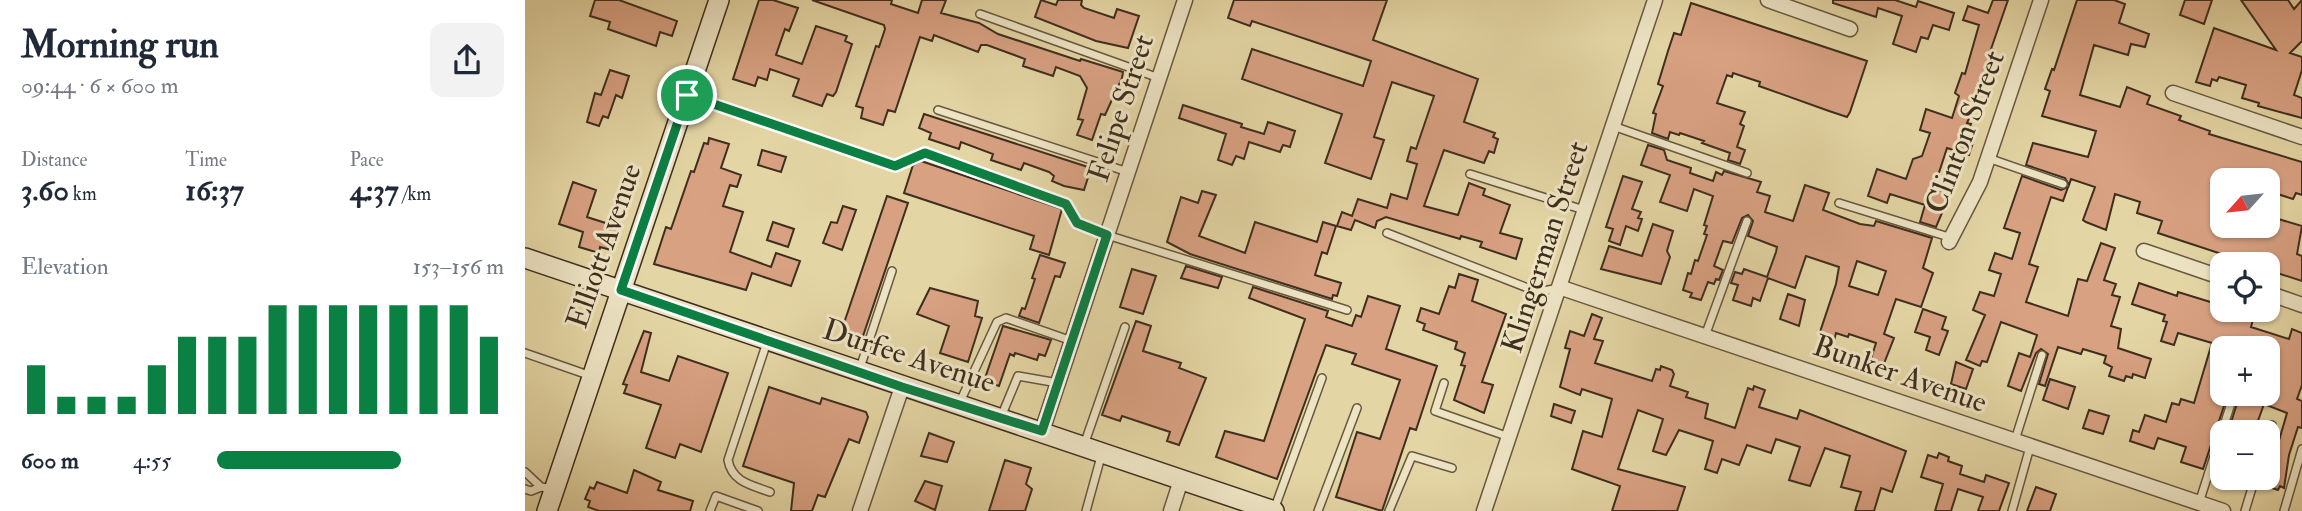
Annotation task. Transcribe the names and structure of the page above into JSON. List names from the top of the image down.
{
  "streets": {
    "main road": ["Elliott Avenue", "Durfee Avenue"],
    "street": [
      "Felipe Street",
      "Clinton Street",
      "Klingerman Street",
      "Bunker Avenue"
    ]
  },
  "crossings": [
    ["Felipe Street", "Durfee Avenue"],
    ["Elliott Avenue", "Durfee Avenue"],
    ["Klingerman Street", "Bunker Avenue"]
  ],
  "north": "bottom left",
  "page": {
    "heading": ["Morning run", "09:44 · 6 × 600 m"],
    "stats": [
      ["Distance", "3.60 km"],
      ["Time", "16:37"],
      ["Pace", "4:37 /km"]
    ],
    "map_buttons": ["+", "−"],
    "chart": ["Elevation", "153–156 m"],
    "list": [
      {
        "name": "600 m",
        "note": "4:55"
      }
    ]
  }
}
